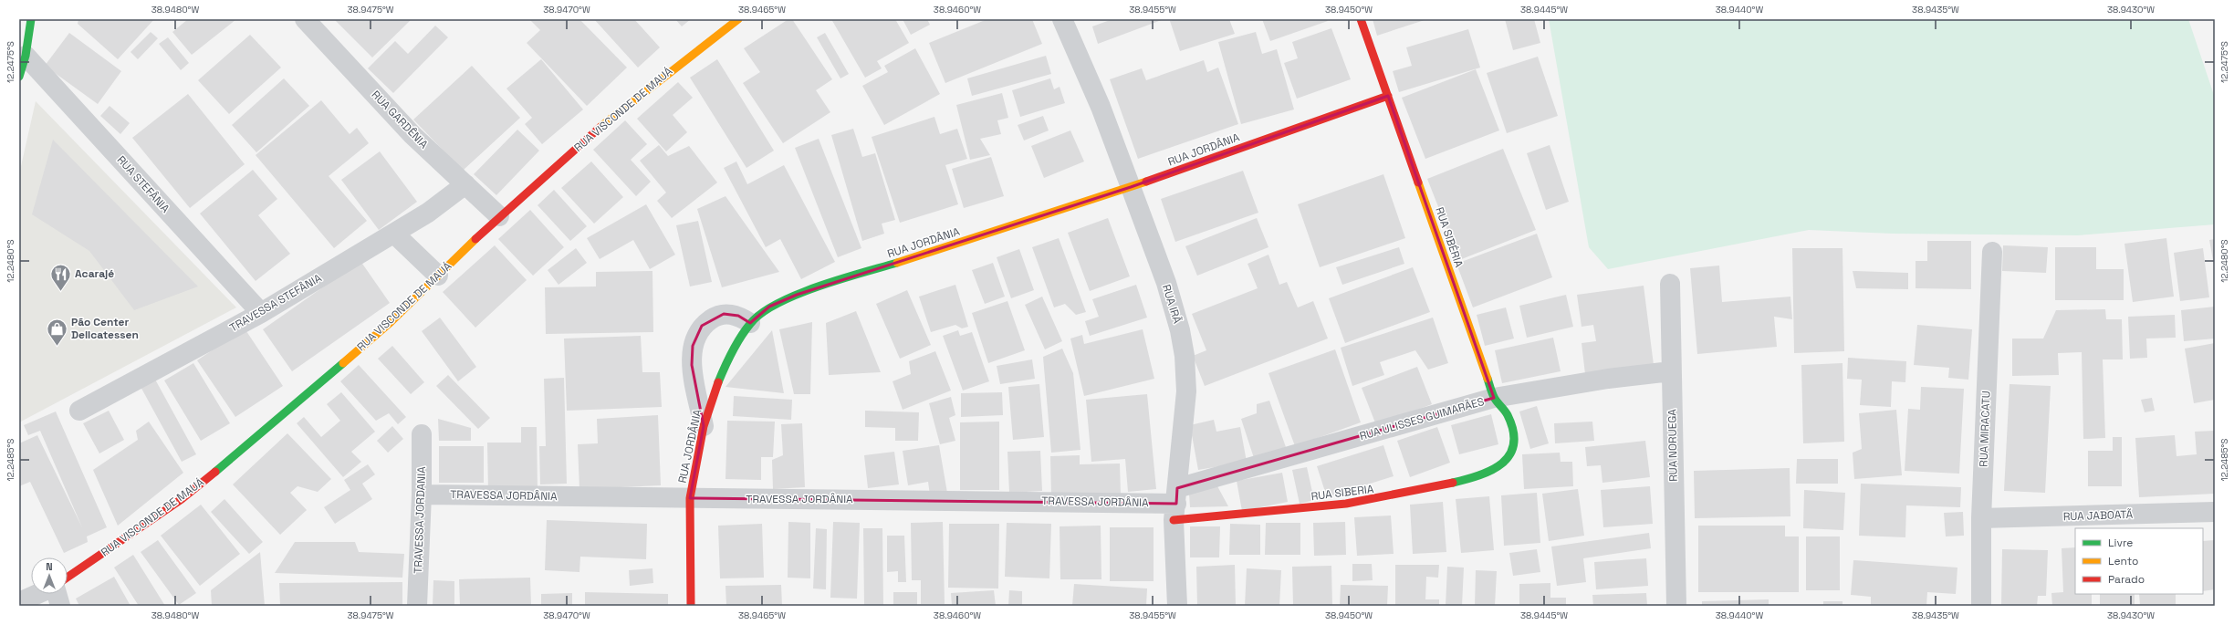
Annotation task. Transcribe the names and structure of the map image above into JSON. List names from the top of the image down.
{
  "streets": {
    "street": [
      "RUA VISCONDE DE MAUÁ",
      "RUA GARDÊNIA",
      "RUA JORDÂNIA",
      "RUA STEFÂNIA",
      "RUA SIBÉRIA",
      "TRAVESSA STEFÂNIA",
      "RUA IRÃ",
      "RUA ULISSES GUIMARÃES",
      "RUA MIRACATU",
      "RUA NORUEGA",
      "RUA SIBERIA",
      "TRAVESSA JORDÂNIA",
      "RUA JABOATÃ",
      "TRAVESSA JORDANIA"
    ]
  },
  "crossings": [
    ["RUA VISCONDE DE MAUÁ", "RUA GARDÊNIA"],
    ["RUA GARDÊNIA", "TRAVESSA STEFÂNIA"],
    ["RUA JORDÂNIA", "RUA SIBÉRIA"],
    ["RUA JORDÂNIA", "RUA IRÃ"],
    ["RUA JORDÂNIA", "TRAVESSA JORDÂNIA"],
    ["RUA STEFÂNIA", "TRAVESSA STEFÂNIA"],
    ["RUA SIBÉRIA", "RUA ULISSES GUIMARÃES"],
    ["RUA SIBÉRIA", "RUA SIBERIA"],
    ["RUA IRÃ", "RUA ULISSES GUIMARÃES"],
    ["RUA IRÃ", "RUA SIBERIA"],
    ["RUA IRÃ", "TRAVESSA JORDÂNIA"],
    ["RUA ULISSES GUIMARÃES", "RUA NORUEGA"],
    ["RUA ULISSES GUIMARÃES", "RUA SIBERIA"],
    ["RUA ULISSES GUIMARÃES", "TRAVESSA JORDÂNIA"],
    ["RUA MIRACATU", "RUA JABOATÃ"],
    ["RUA SIBERIA", "TRAVESSA JORDÂNIA"],
    ["TRAVESSA JORDÂNIA", "TRAVESSA JORDANIA"]
  ],
  "places": {
    "restaurant": ["Acarajé"],
    "shop": ["Pão Center Delicatessen"]
  },
  "legend": ["Livre", "Lento", "Parado"],
  "north": "top",
  "coordinates": [
    "38.9480°W",
    "38.9475°W",
    "38.9470°W",
    "38.9465°W",
    "38.9460°W",
    "38.9455°W",
    "38.9450°W",
    "38.9445°W",
    "38.9440°W",
    "38.9435°W",
    "38.9430°W",
    "12.2475°S",
    "12.2480°S",
    "12.2485°S"
  ]
}
